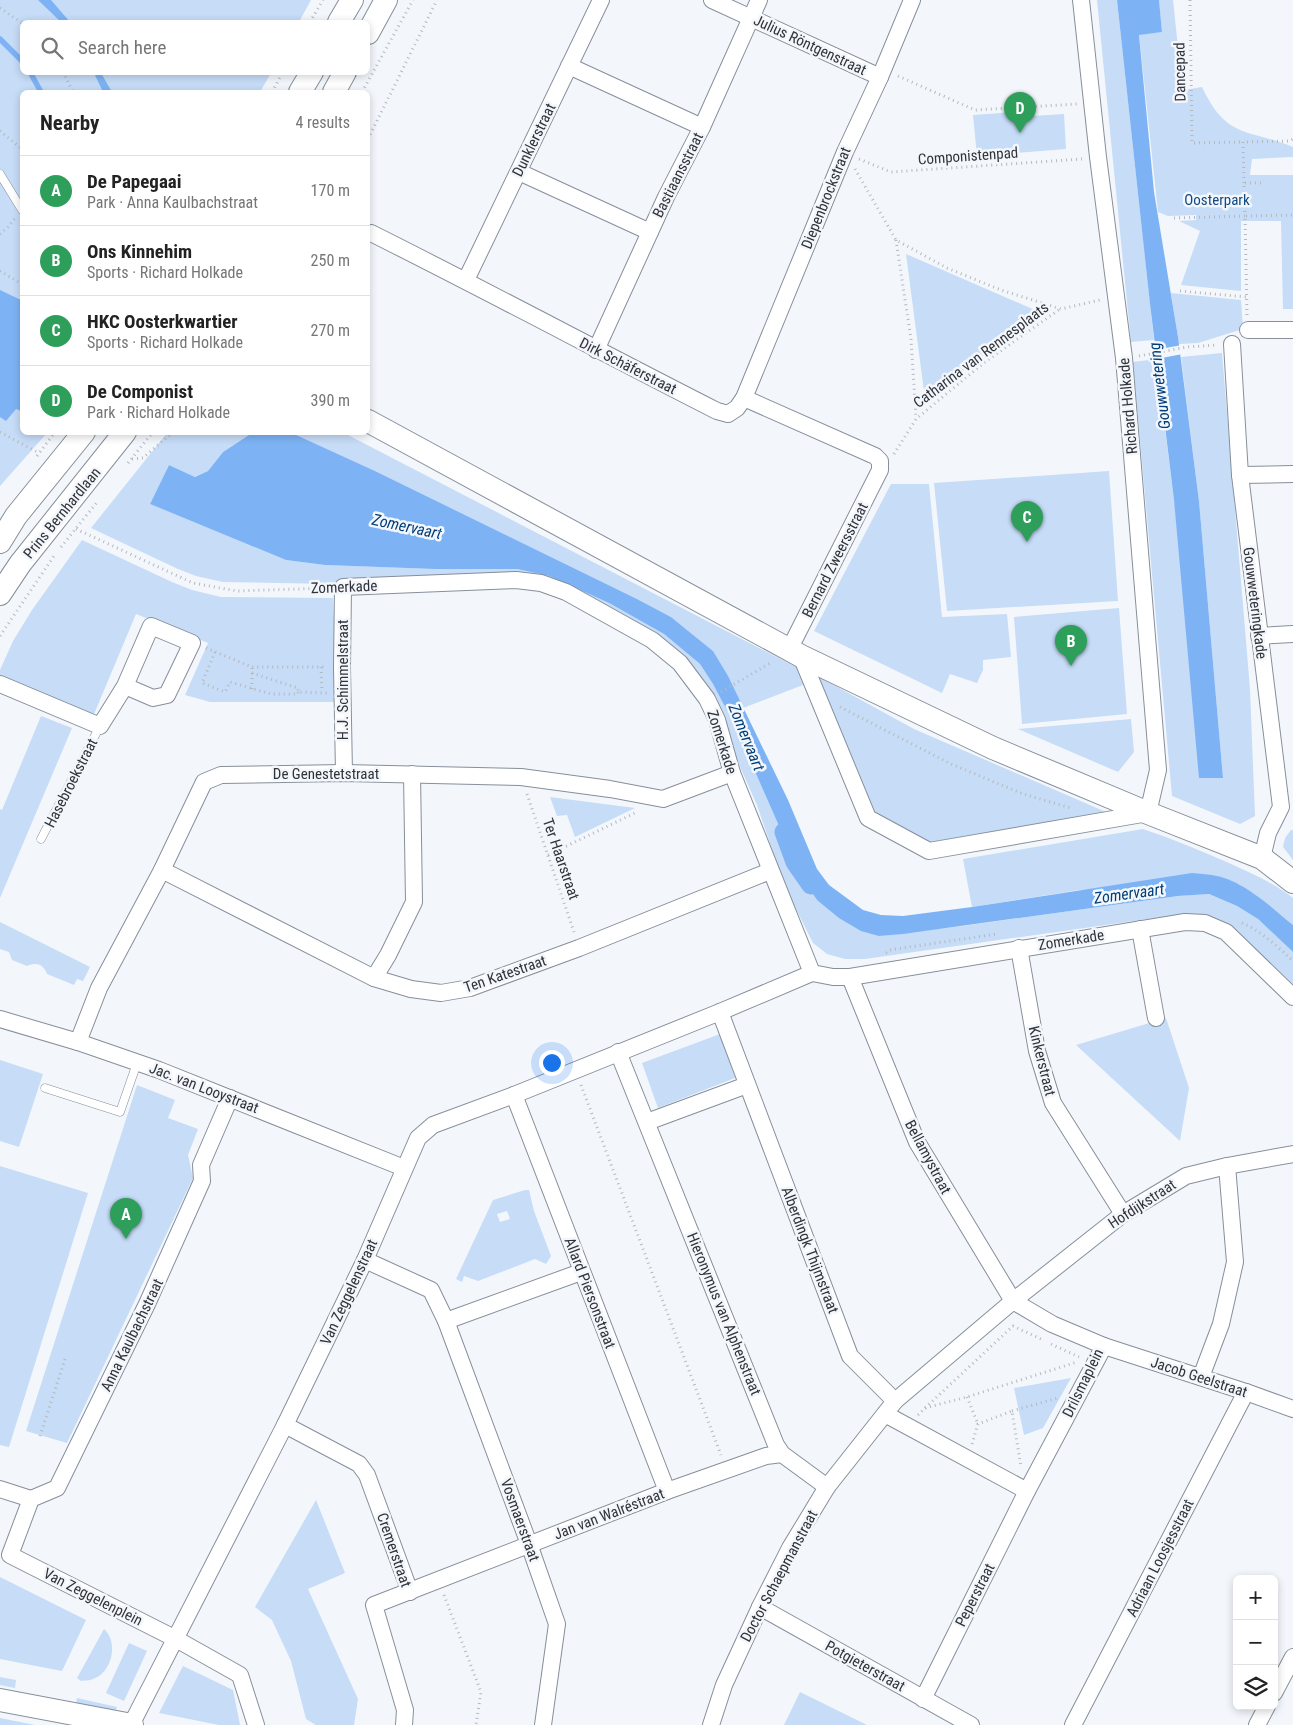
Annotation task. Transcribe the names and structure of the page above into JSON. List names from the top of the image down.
{
  "streets": {
    "street": [
      "Julius Röntgenstraat",
      "Dunklerstraat",
      "Bastiaansstraat",
      "Diepenbrockstraat",
      "Dirk Schäferstraat",
      "Richard Holkade",
      "Prins Bernhardlaan",
      "Bernard Zweersstraat",
      "Zomerkade",
      "Gouwweteringkade",
      "H.J. Schimmelstraat",
      "De Genestetstraat",
      "Hasebroekstraat",
      "Ten Katestraat",
      "Kinkerstraat",
      "Jac. van Looystraat",
      "Bellamystraat",
      "Hofdijkstraat",
      "Alberdingk Thijmstraat",
      "Van Zeggelenstraat",
      "Allard Piersonstraat",
      "Hieronymus van Alphenstraat",
      "Anna Kaulbachstraat",
      "Jacob Geelstraat",
      "Drilsmaplein",
      "Jan van Walréstraat",
      "Vosmaerstraat",
      "Cremerstraat",
      "Adriaan Loosjesstraat",
      "Doctor Schaepmanstraat",
      "Peperstraat",
      "Van Zeggelenplein",
      "Potgieterstraat"
    ],
    "path": [
      "Dancepad",
      "Componistenpad",
      "Catharina van Rennesplaats",
      "Ter Haarstraat"
    ]
  },
  "crossings": [
    ["Julius Röntgenstraat", "Bastiaansstraat"],
    ["Julius Röntgenstraat", "Diepenbrockstraat"],
    ["Dunklerstraat", "Dirk Schäferstraat"],
    ["Componistenpad", "Diepenbrockstraat"],
    ["Componistenpad", "Catharina van Rennesplaats"],
    ["Componistenpad", "Richard Holkade"],
    ["Bastiaansstraat", "Dirk Schäferstraat"],
    ["Diepenbrockstraat", "Catharina van Rennesplaats"],
    ["Diepenbrockstraat", "Dirk Schäferstraat"],
    ["Catharina van Rennesplaats", "Richard Holkade"],
    ["Catharina van Rennesplaats", "Bernard Zweersstraat"],
    ["Prins Bernhardlaan", "Zomerkade"],
    ["Zomerkade", "H.J. Schimmelstraat"],
    ["Zomerkade", "De Genestetstraat"],
    ["Zomerkade", "Ten Katestraat"],
    ["Zomerkade", "Kinkerstraat"],
    ["Zomerkade", "Bellamystraat"],
    ["Zomerkade", "Van Zeggelenstraat"],
    ["H.J. Schimmelstraat", "De Genestetstraat"],
    ["De Genestetstraat", "Ter Haarstraat"],
    ["De Genestetstraat", "Ten Katestraat"],
    ["De Genestetstraat", "Jac. van Looystraat"],
    ["Ter Haarstraat", "Ten Katestraat"],
    ["Kinkerstraat", "Hofdijkstraat"],
    ["Jac. van Looystraat", "Van Zeggelenstraat"],
    ["Jac. van Looystraat", "Anna Kaulbachstraat"],
    ["Bellamystraat", "Hofdijkstraat"],
    ["Bellamystraat", "Drilsmaplein"],
    ["Hofdijkstraat", "Drilsmaplein"],
    ["Van Zeggelenstraat", "Allard Piersonstraat"],
    ["Van Zeggelenstraat", "Vosmaerstraat"],
    ["Van Zeggelenstraat", "Cremerstraat"],
    ["Van Zeggelenstraat", "Van Zeggelenplein"],
    ["Allard Piersonstraat", "Jan van Walréstraat"],
    ["Hieronymus van Alphenstraat", "Jan van Walréstraat"],
    ["Hieronymus van Alphenstraat", "Doctor Schaepmanstraat"],
    ["Anna Kaulbachstraat", "Van Zeggelenplein"],
    ["Jacob Geelstraat", "Drilsmaplein"],
    ["Jacob Geelstraat", "Adriaan Loosjesstraat"],
    ["Drilsmaplein", "Peperstraat"],
    ["Jan van Walréstraat", "Vosmaerstraat"],
    ["Jan van Walréstraat", "Cremerstraat"],
    ["Doctor Schaepmanstraat", "Potgieterstraat"],
    ["Peperstraat", "Potgieterstraat"]
  ],
  "water": ["Gouwwetering", "Zomervaart"],
  "parks": ["Oosterpark"],
  "page": {
    "search": "Search here",
    "heading": ["Nearby", "4 results"],
    "pins": [
      "D",
      "C",
      "B",
      "A"
    ],
    "list": [
      {
        "mark": "A",
        "name": "De Papegaai",
        "note": "Park · Anna Kaulbachstraat",
        "value": "170 m"
      },
      {
        "mark": "B",
        "name": "Ons Kinnehim",
        "note": "Sports · Richard Holkade",
        "value": "250 m"
      },
      {
        "mark": "C",
        "name": "HKC Oosterkwartier",
        "note": "Sports · Richard Holkade",
        "value": "270 m"
      },
      {
        "mark": "D",
        "name": "De Componist",
        "note": "Park · Richard Holkade",
        "value": "390 m"
      }
    ],
    "map_buttons": ["+", "−"]
  }
}
